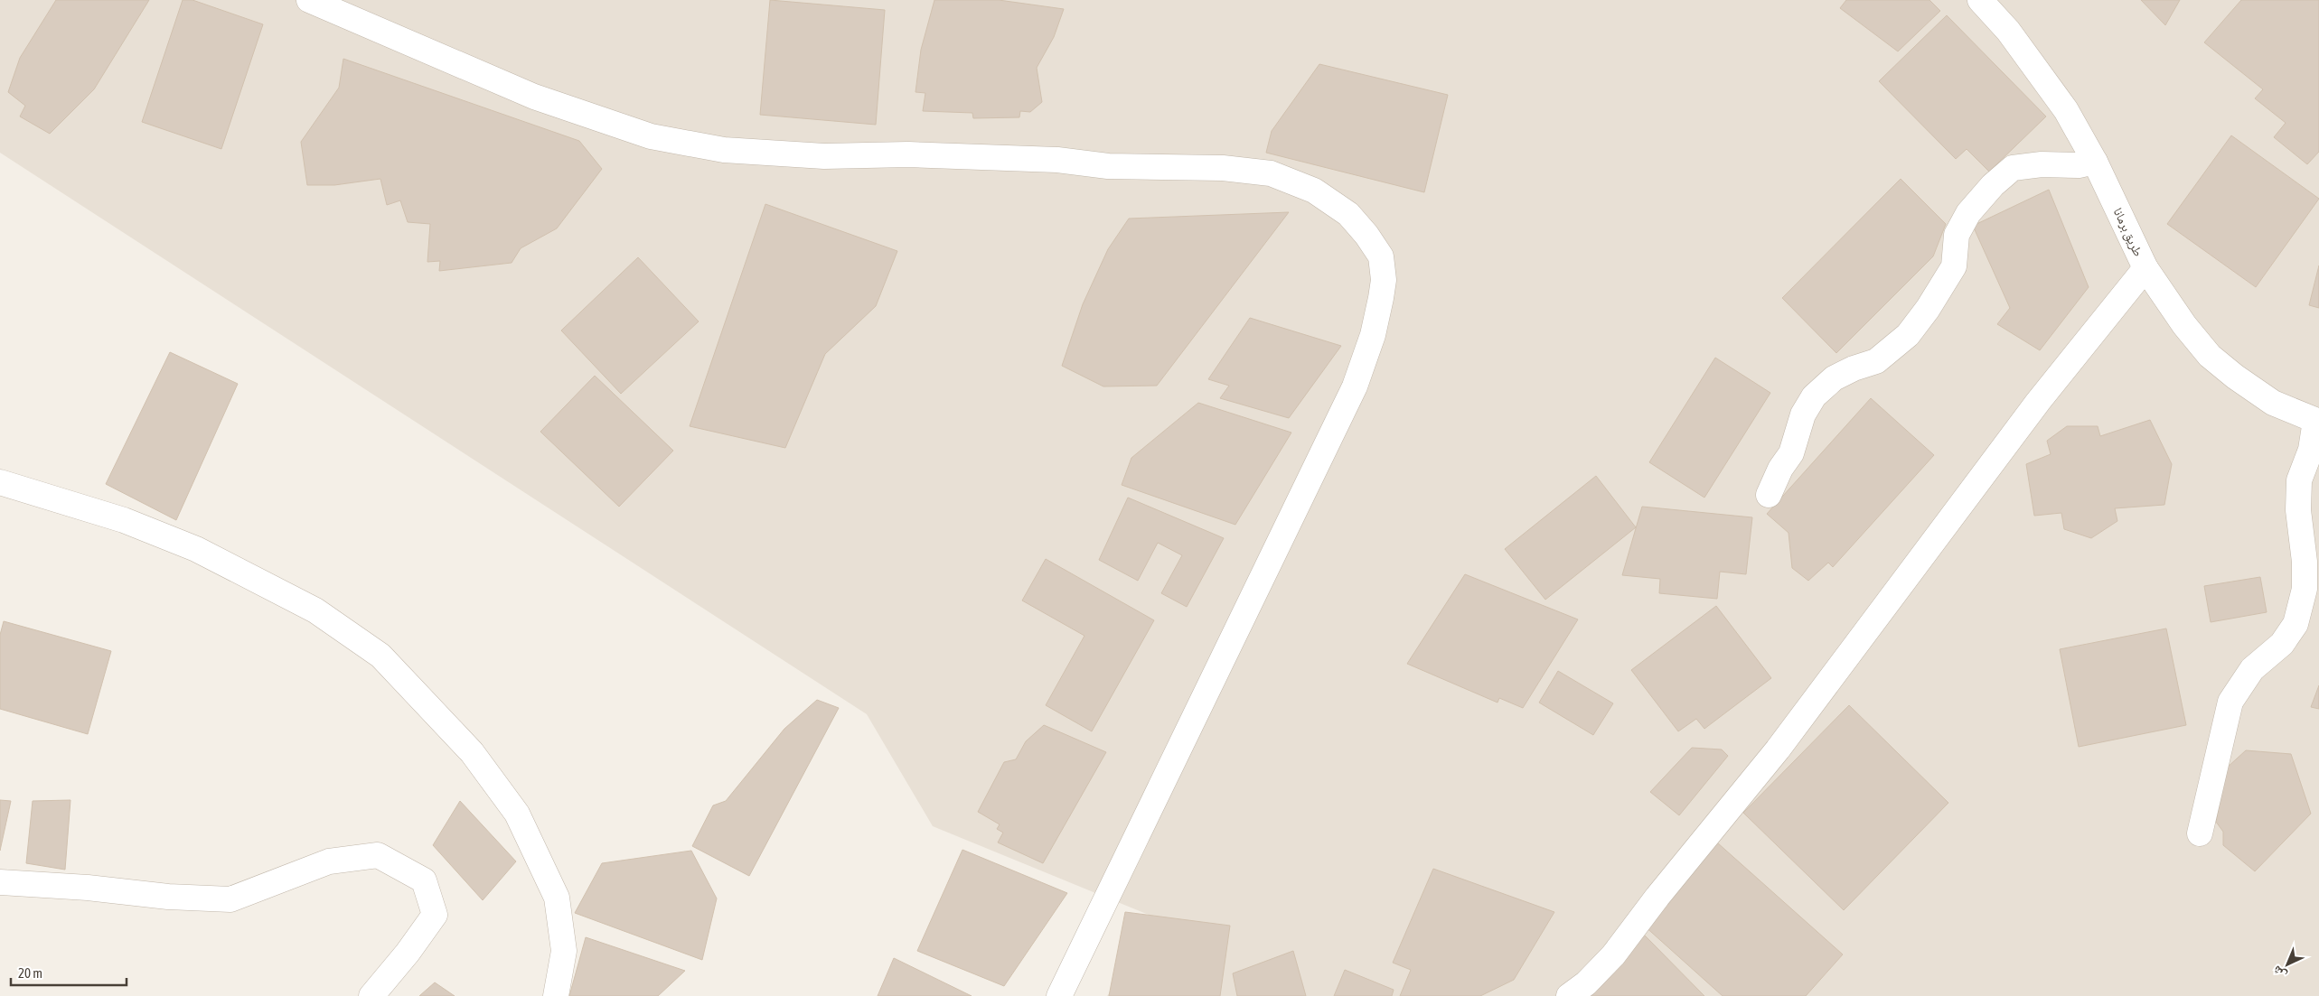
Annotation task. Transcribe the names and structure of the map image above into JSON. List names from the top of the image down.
{
  "streets": {
    "street": ["طريق برمانا"]
  },
  "scale_bar": "20 m",
  "north": "bottom left"
}
